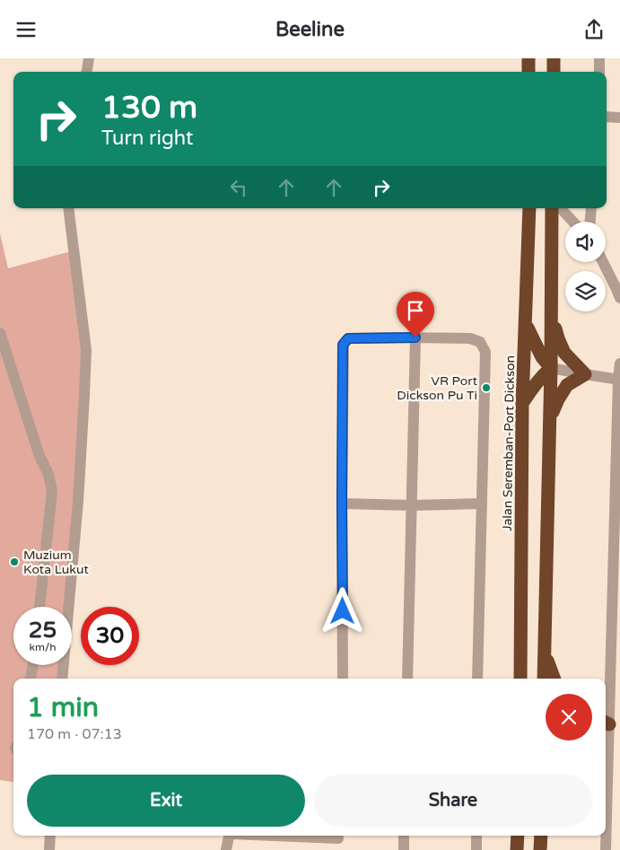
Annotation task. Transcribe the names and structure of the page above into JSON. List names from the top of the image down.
{
  "streets": {
    "highway": ["Jalan Seremban-Port Dickson"]
  },
  "places": ["VR Port Dickson Pu Ti", "Muzium Kota Lukut"],
  "page": {
    "header": "Beeline",
    "turn": ["130 m", "Turn right"],
    "speed": "25 km/h",
    "limit": "30",
    "heading": ["1 min", "170 m · 07:13"],
    "buttons": ["Exit", "Share"]
  }
}
